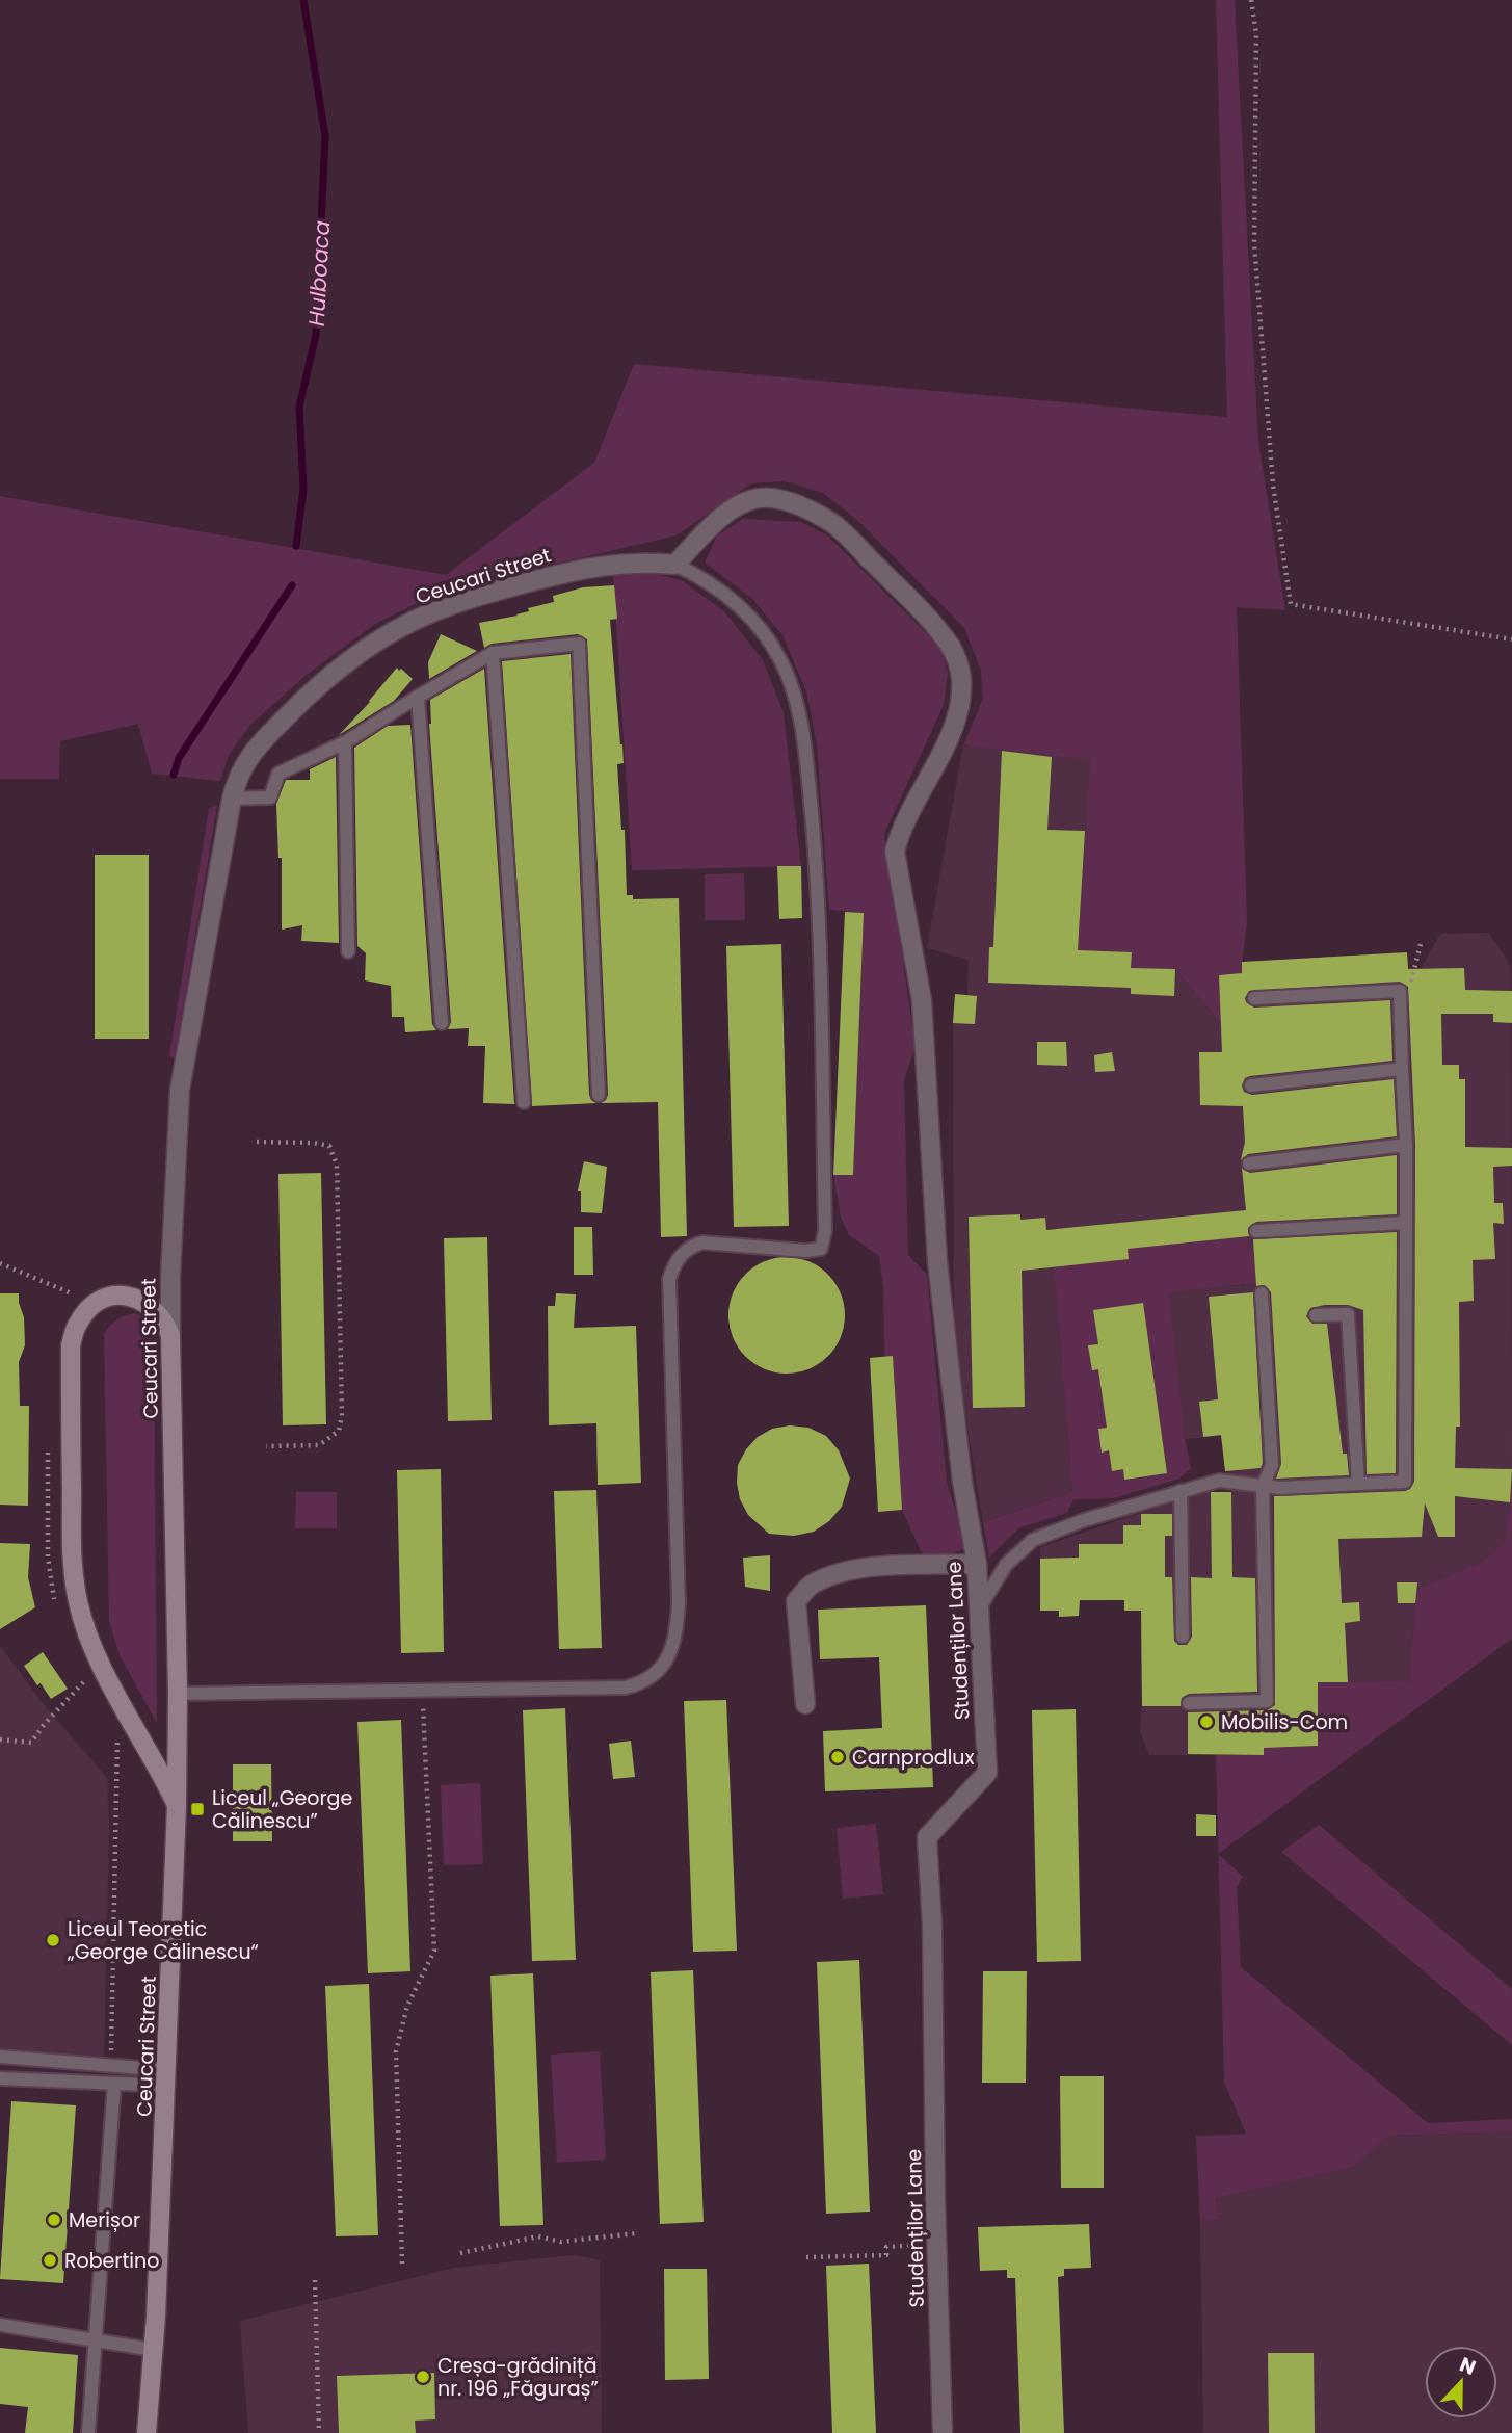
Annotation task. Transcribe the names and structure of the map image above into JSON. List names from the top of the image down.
{
  "streets": {
    "street": ["Ceucari Street", "Studenților Lane"]
  },
  "crossings": [
    ["Ceucari Street", "Studenților Lane"]
  ],
  "water": ["Hulboaca"],
  "places": {
    "other": [
      "Mobilis-Com",
      "Carnprodlux",
      "Liceul Teoretic „George Călinescu“",
      "Merișor",
      "Robertino",
      "Creșa-grădiniță nr. 196 „Făguraș”"
    ],
    "transit": ["Liceul „George Călinescu”"]
  },
  "north": "top"
}
